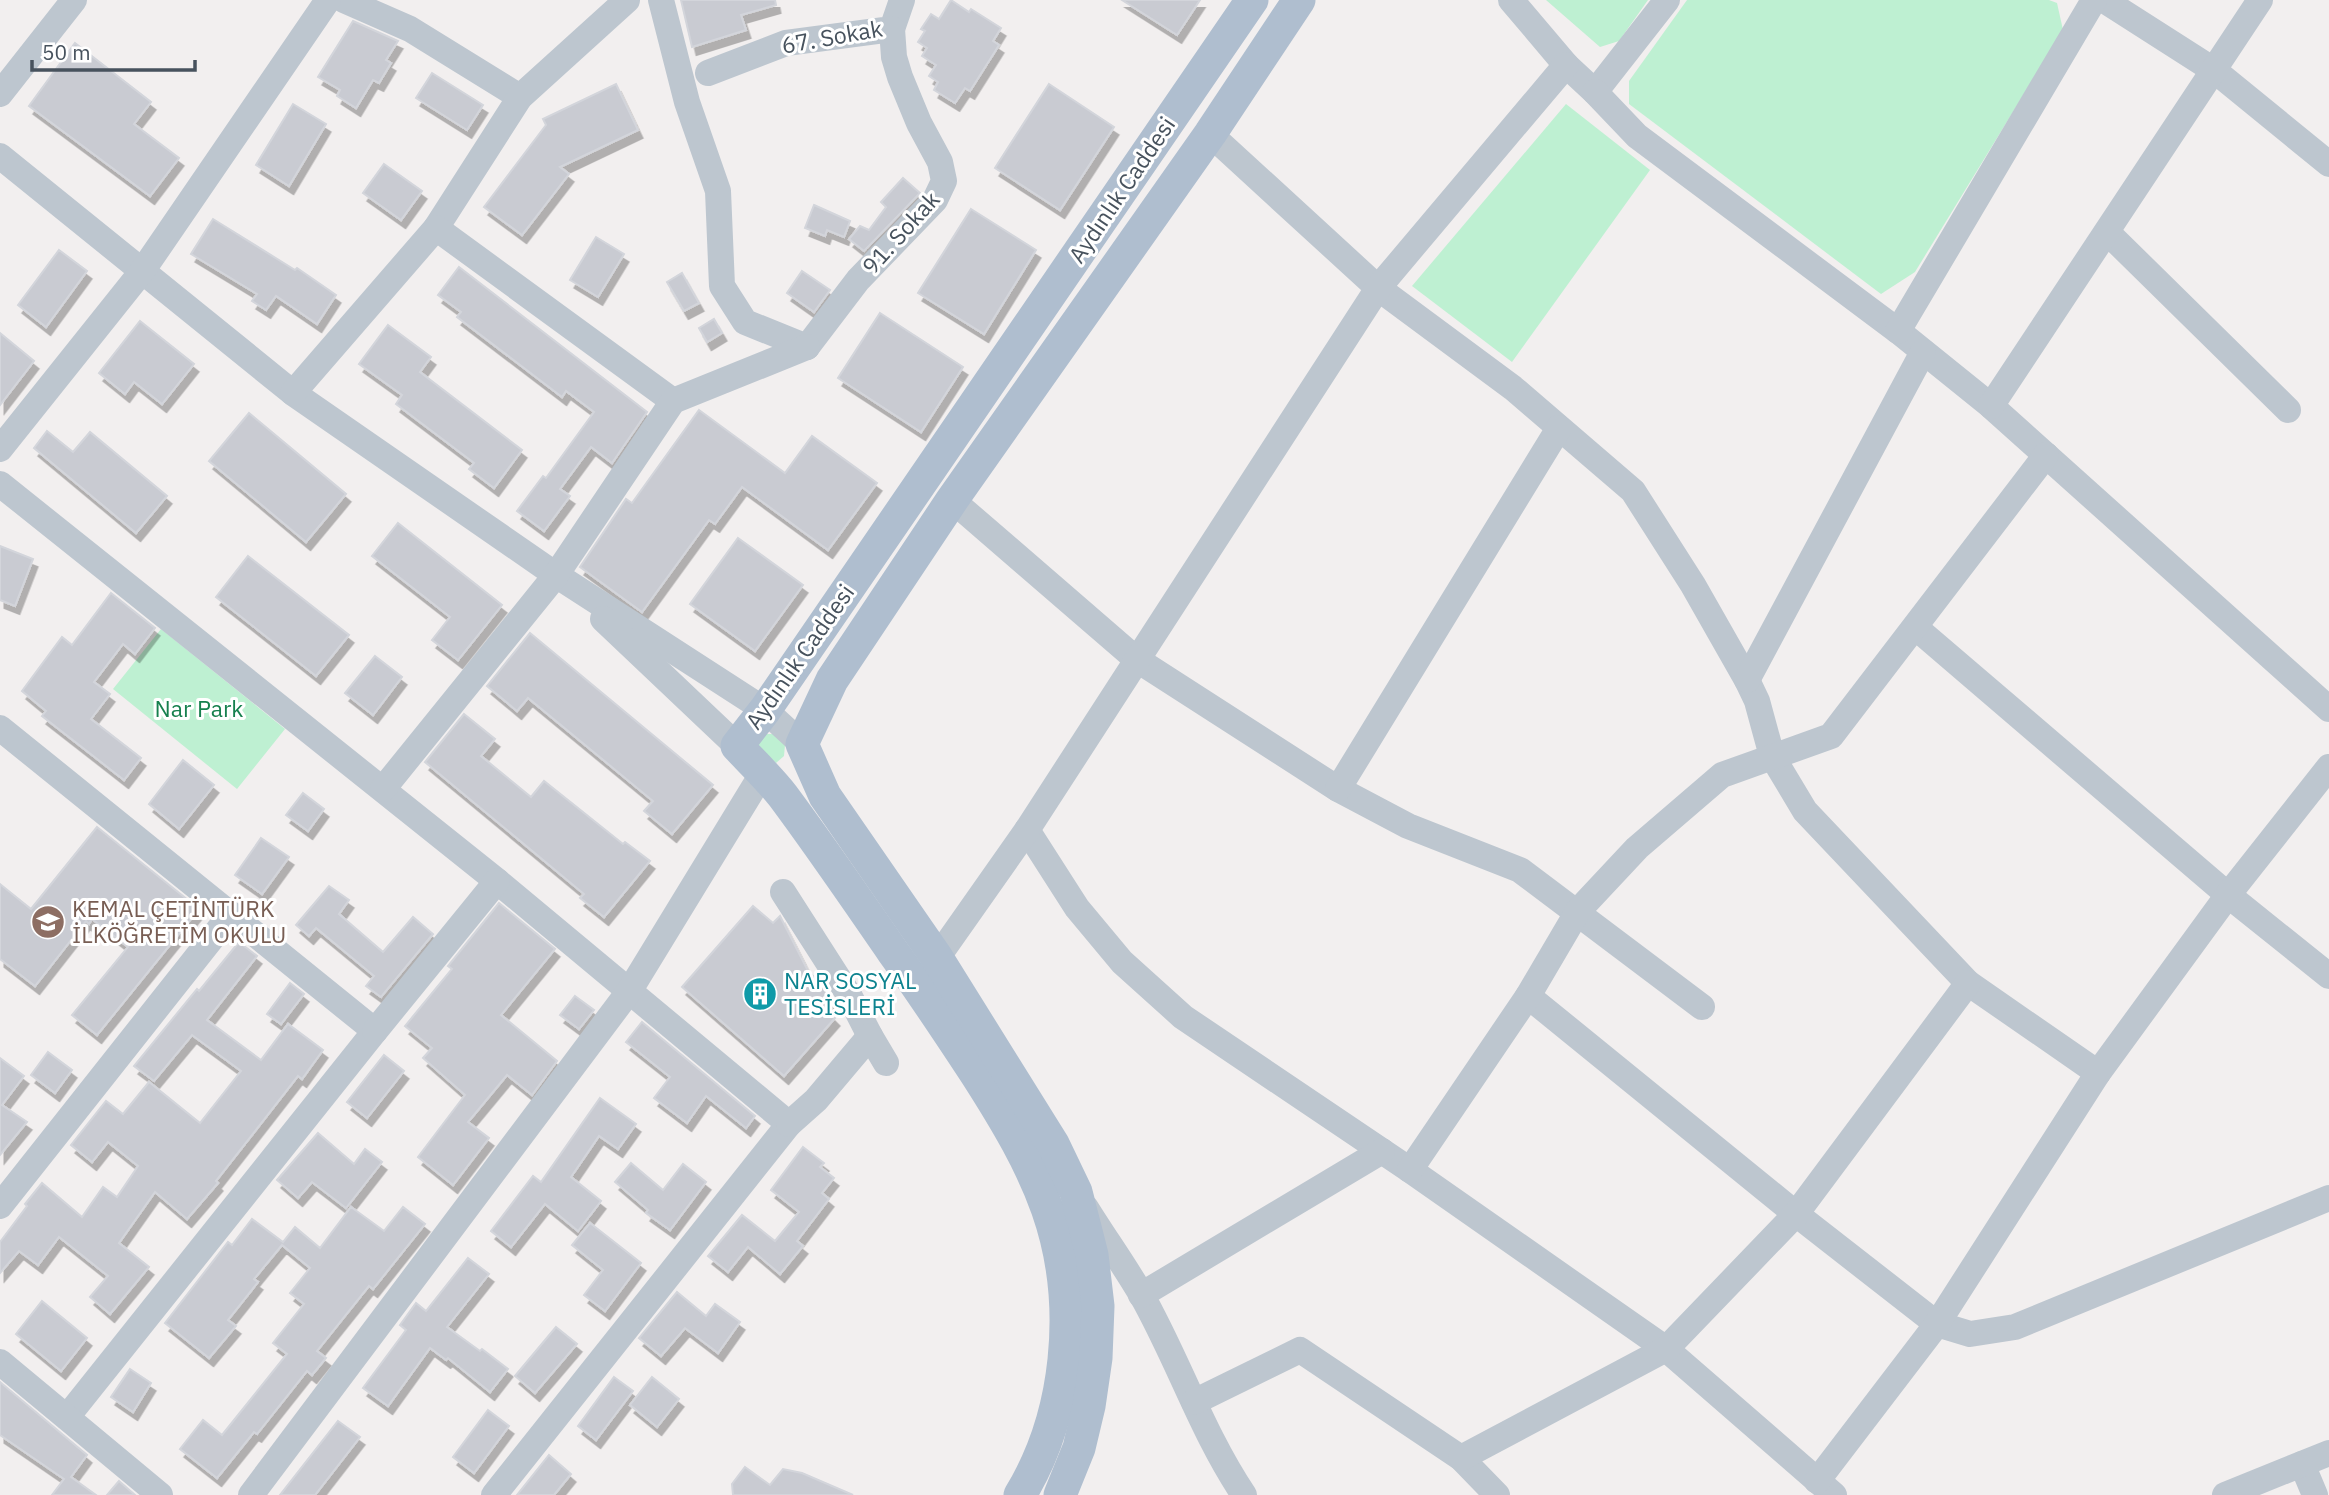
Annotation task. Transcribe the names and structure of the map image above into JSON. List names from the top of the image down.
{
  "streets": {
    "main road": ["Aydınlık Caddesi"],
    "street": ["67. Sokak", "91. Sokak"]
  },
  "crossings": [
    ["67. Sokak", "91. Sokak"]
  ],
  "parks": ["Nar Park"],
  "places": {
    "school or university": ["KEMAL ÇETİNTÜRK İLKÖĞRETİM OKULU"],
    "building": ["NAR SOSYAL TESİSLERİ"]
  },
  "scale_bar": "50 m"
}
